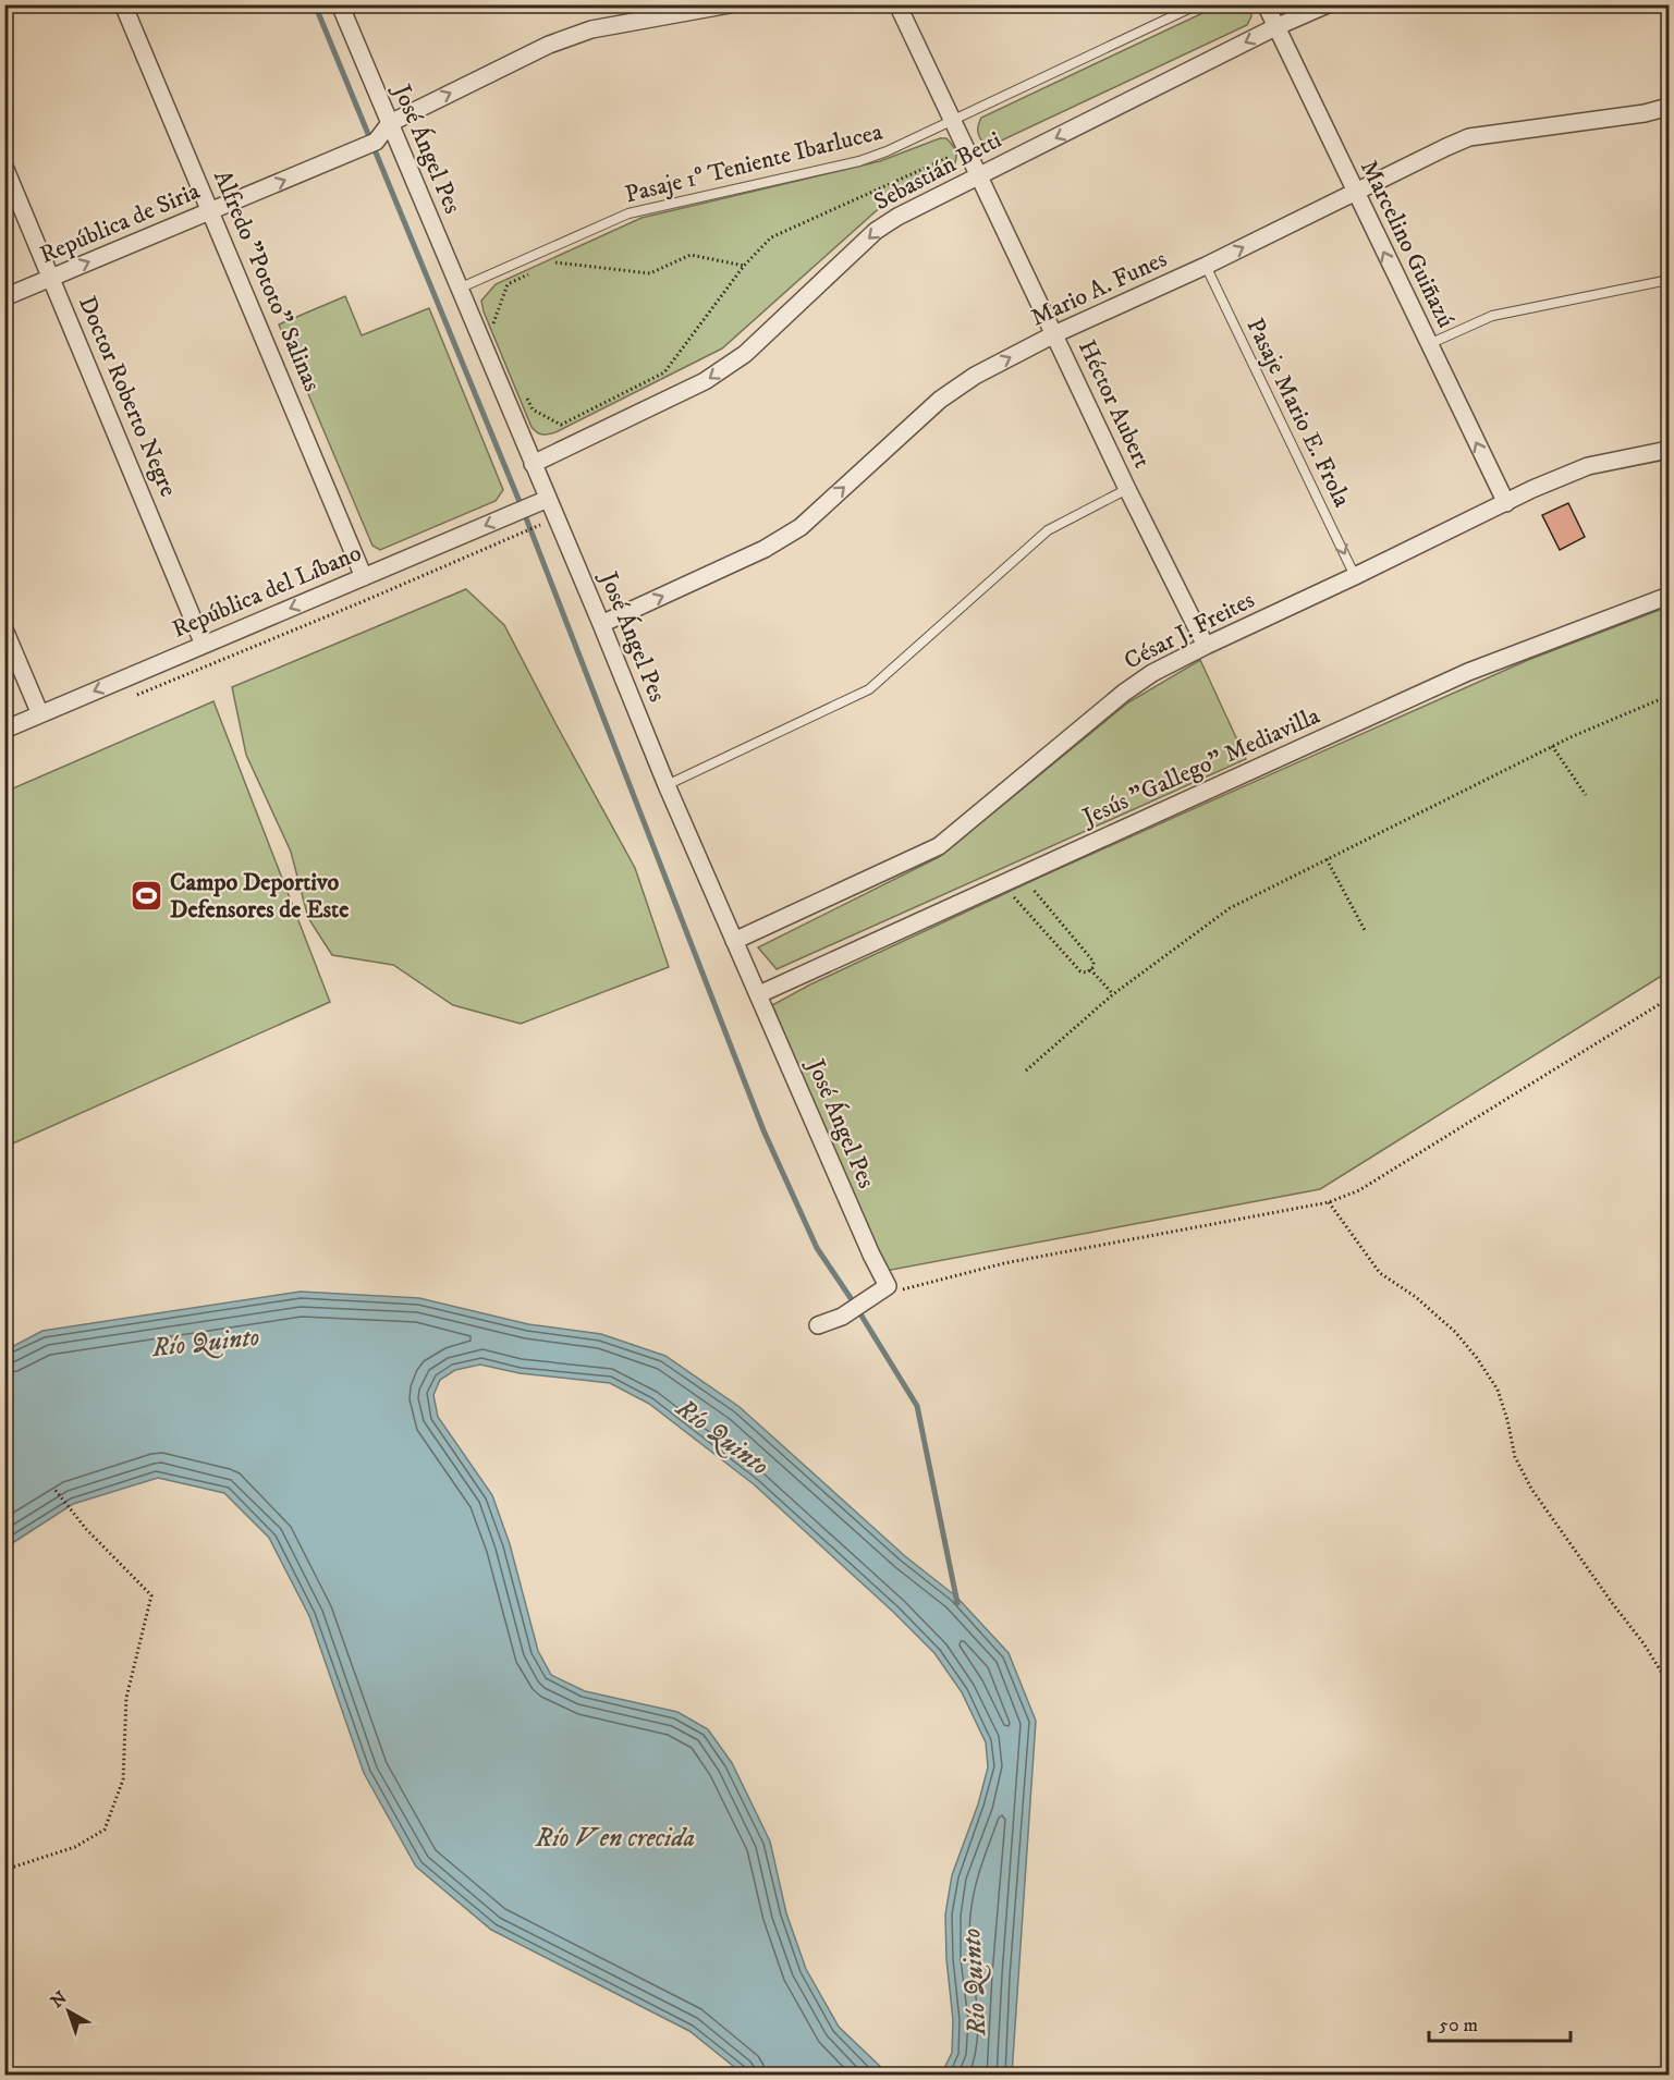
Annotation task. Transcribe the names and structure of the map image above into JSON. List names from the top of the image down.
{
  "streets": {
    "street": [
      "José Ángel Pes",
      "Sebastián Betti",
      "República de Siria",
      "Marcelino Guiñazú",
      "Alfredo \"Pototo\" Salinas",
      "Mario A. Funes",
      "Doctor Roberto Negre",
      "Héctor Aubert",
      "República del Líbano",
      "César J. Freites",
      "Jesús \"Gallego\" Mediavilla"
    ],
    "lane": ["Pasaje 1º Teniente Ibarlucea", "Pasaje Mario E. Frola"]
  },
  "crossings": [
    ["José Ángel Pes", "Pasaje 1º Teniente Ibarlucea"],
    ["José Ángel Pes", "Sebastián Betti"],
    ["José Ángel Pes", "República de Siria"],
    ["José Ángel Pes", "Mario A. Funes"],
    ["José Ángel Pes", "República del Líbano"],
    ["José Ángel Pes", "César J. Freites"],
    ["José Ángel Pes", "Jesús \"Gallego\" Mediavilla"],
    ["Pasaje 1º Teniente Ibarlucea", "Héctor Aubert"],
    ["Sebastián Betti", "Marcelino Guiñazú"],
    ["Sebastián Betti", "Héctor Aubert"],
    ["República de Siria", "Alfredo \"Pototo\" Salinas"],
    ["República de Siria", "Doctor Roberto Negre"],
    ["Marcelino Guiñazú", "Mario A. Funes"],
    ["Marcelino Guiñazú", "César J. Freites"],
    ["Alfredo \"Pototo\" Salinas", "República del Líbano"],
    ["Mario A. Funes", "Héctor Aubert"],
    ["Mario A. Funes", "Pasaje Mario E. Frola"],
    ["Doctor Roberto Negre", "República del Líbano"],
    ["Héctor Aubert", "César J. Freites"],
    ["Pasaje Mario E. Frola", "César J. Freites"]
  ],
  "one_way": [
    "Sebastián Betti",
    "República de Siria",
    "Marcelino Guiñazú",
    "Mario A. Funes",
    "Pasaje Mario E. Frola",
    "República del Líbano"
  ],
  "water": ["Río Quinto", "Río V en crecida"],
  "places": {
    "sports": ["Campo Deportivo Defensores de Este"]
  },
  "scale_bar": "50 m",
  "north": "top left"
}
